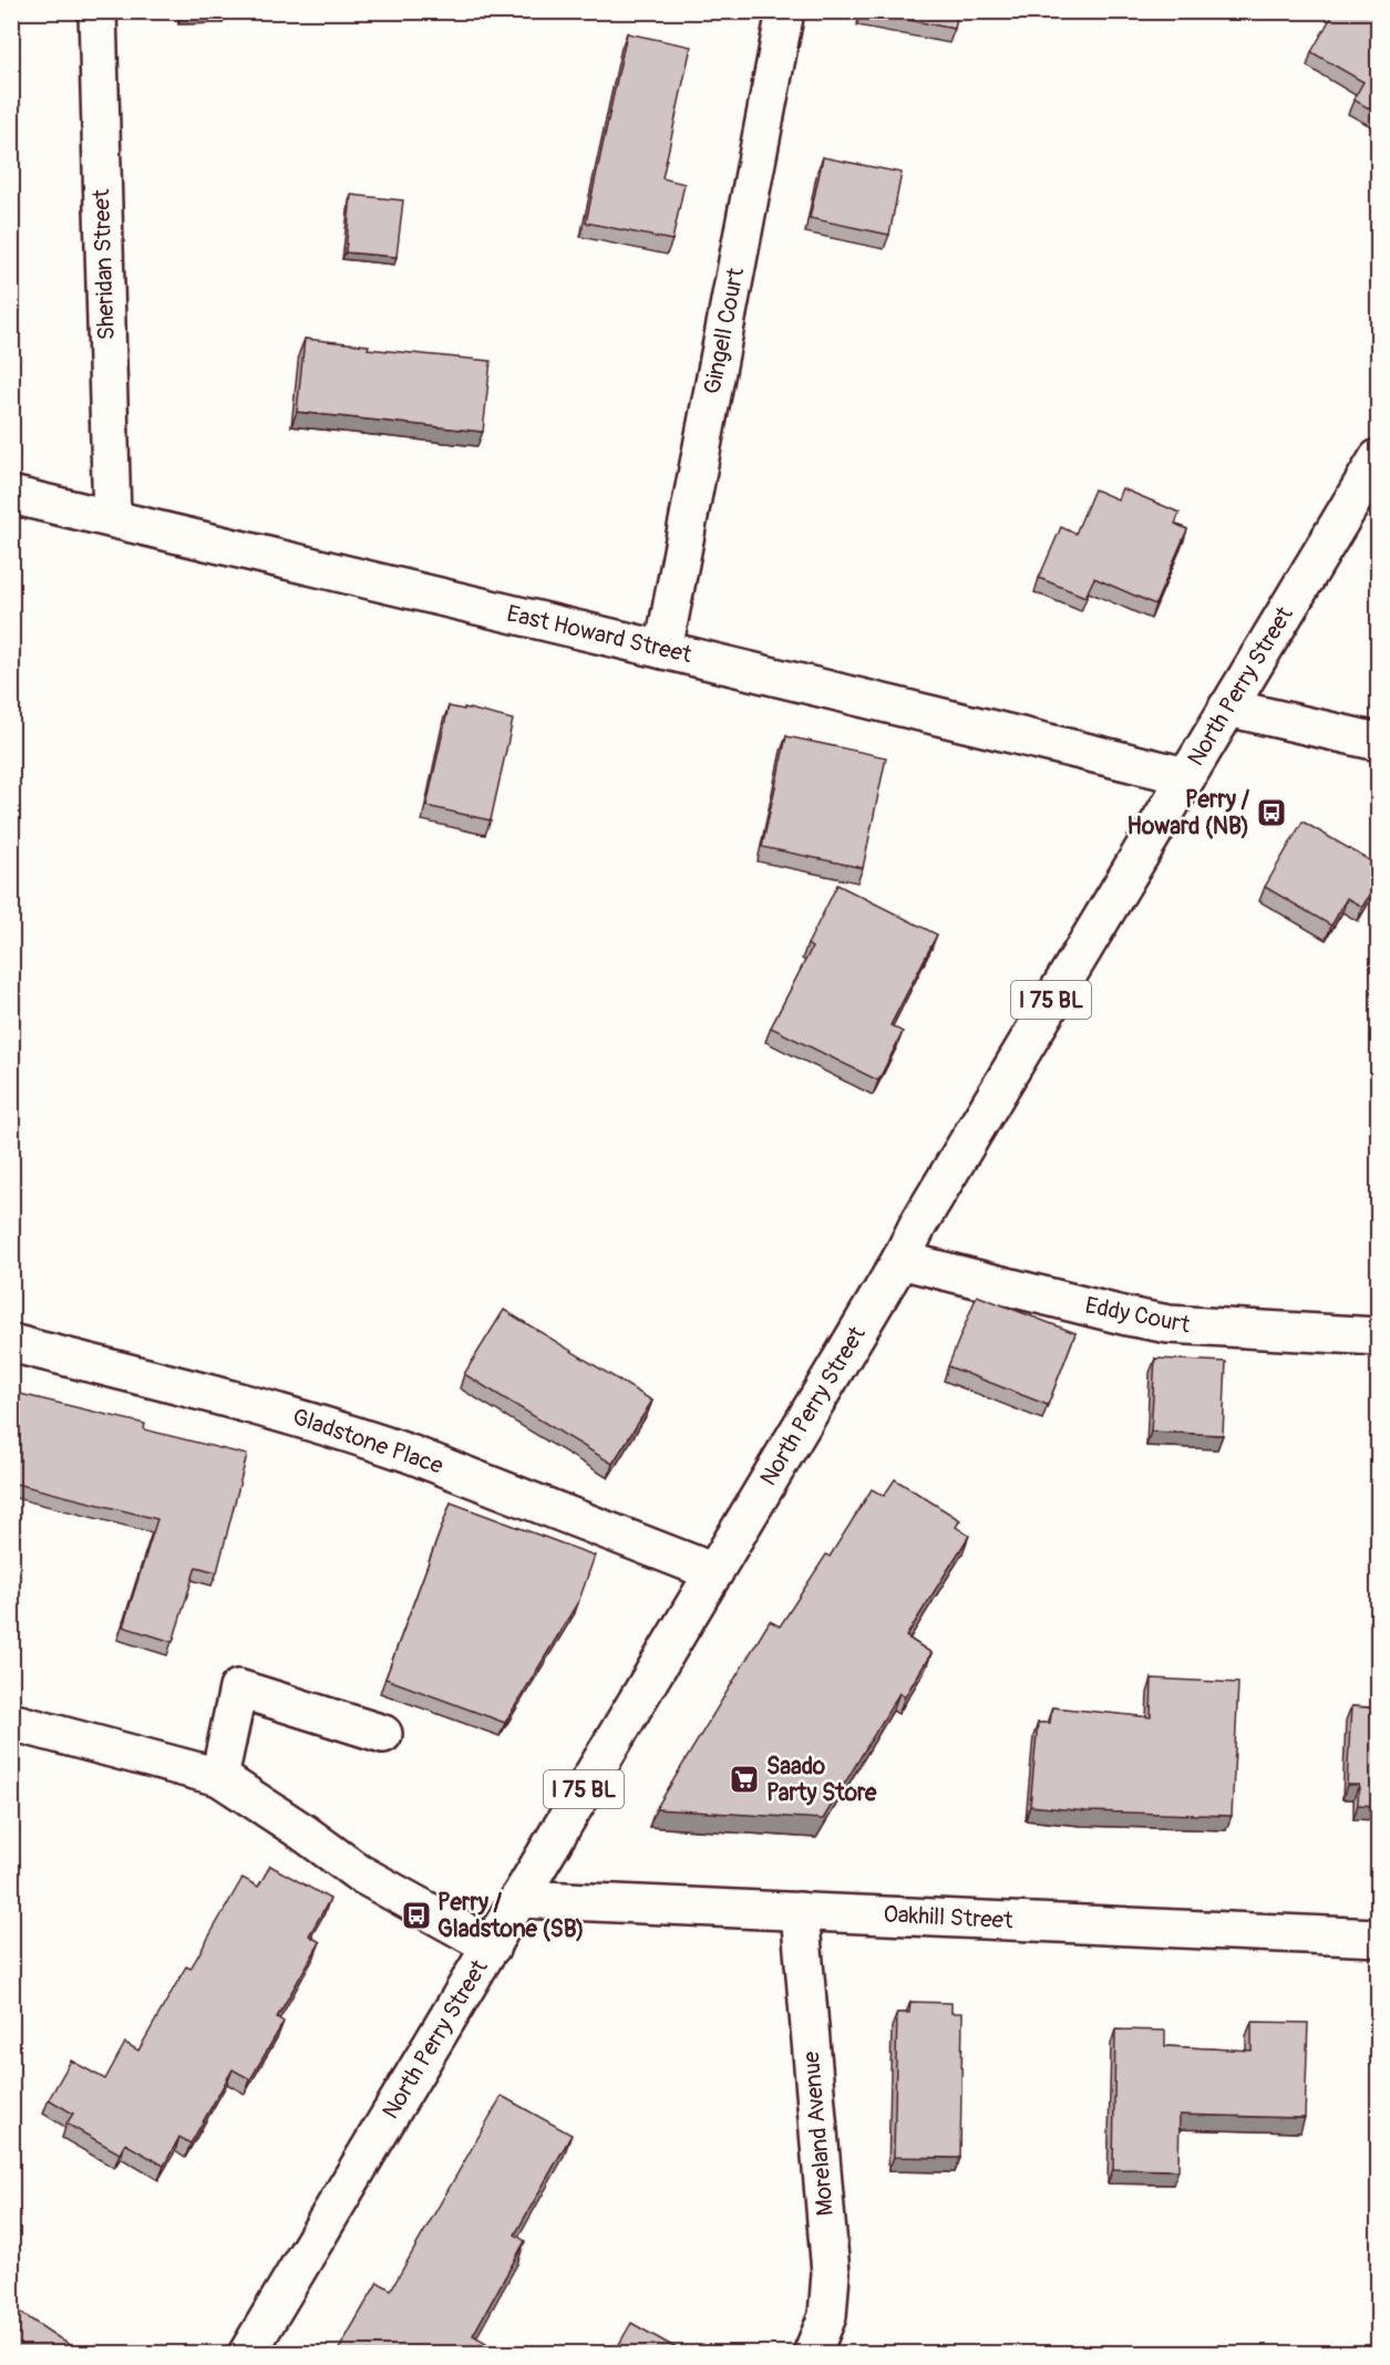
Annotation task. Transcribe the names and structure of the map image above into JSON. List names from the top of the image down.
{
  "streets": {
    "street": [
      "Sheridan Street",
      "Gingell Court",
      "East Howard Street",
      "North Perry Street",
      "I 75 BL",
      "Eddy Court",
      "Gladstone Place",
      "Oakhill Street",
      "Moreland Avenue"
    ]
  },
  "crossings": [
    ["Sheridan Street", "East Howard Street"],
    ["Gingell Court", "East Howard Street"],
    ["East Howard Street", "North Perry Street"],
    ["North Perry Street", "Eddy Court"],
    ["North Perry Street", "Gladstone Place"],
    ["North Perry Street", "Oakhill Street"],
    ["Oakhill Street", "Moreland Avenue"]
  ],
  "places": {
    "bus stop": ["Perry / Howard (NB)", "Perry / Gladstone (SB)"],
    "supermarket": ["Saado Party Store"]
  }
}
